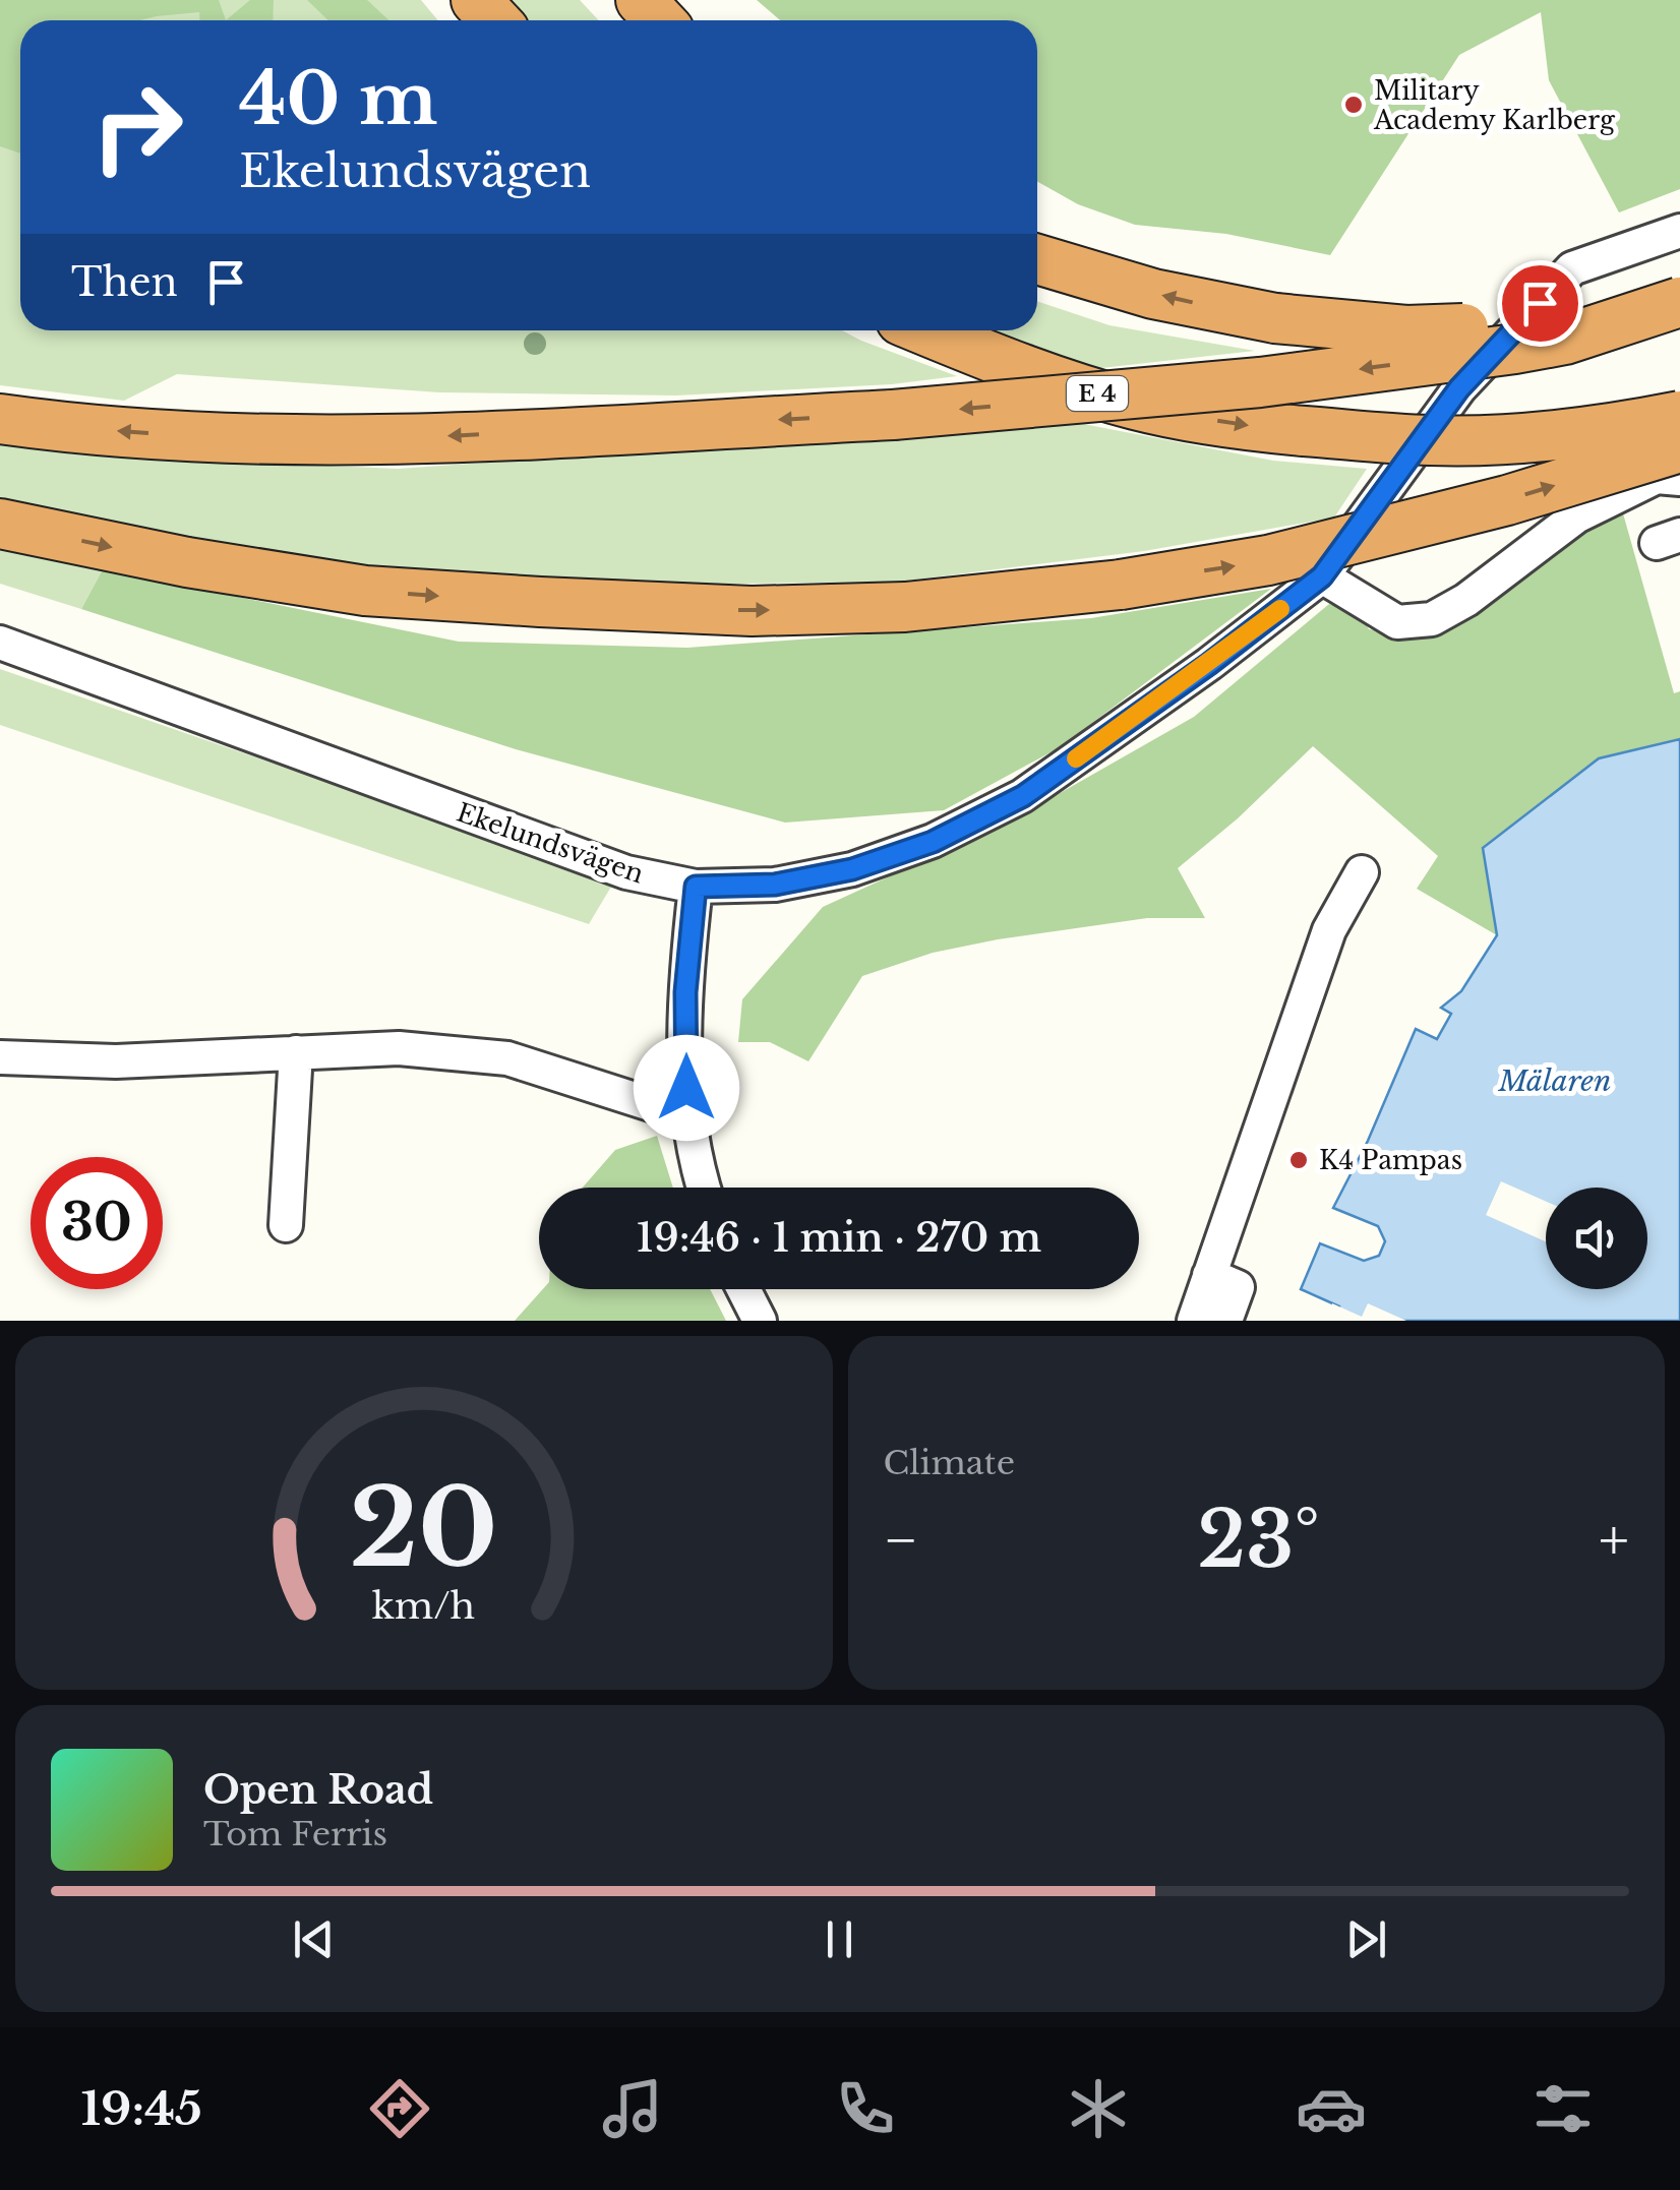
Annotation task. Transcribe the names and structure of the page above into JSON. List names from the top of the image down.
{
  "streets": {
    "highway": ["E 4"],
    "street": ["Ekelundsvägen"]
  },
  "water": ["Mälaren"],
  "places": ["Military Academy Karlberg", "K4 Pampas"],
  "page": {
    "turn": ["40 m", "Ekelundsvägen"],
    "then": "Then",
    "limit": "30",
    "trip": "19:46 · 1 min · 270 m",
    "tile": "Climate",
    "heat": ["−", "23°", "+"],
    "song": ["Open Road", "Tom Ferris"],
    "tabs": "19:45",
    "gauge": ["20", "km/h"]
  }
}
